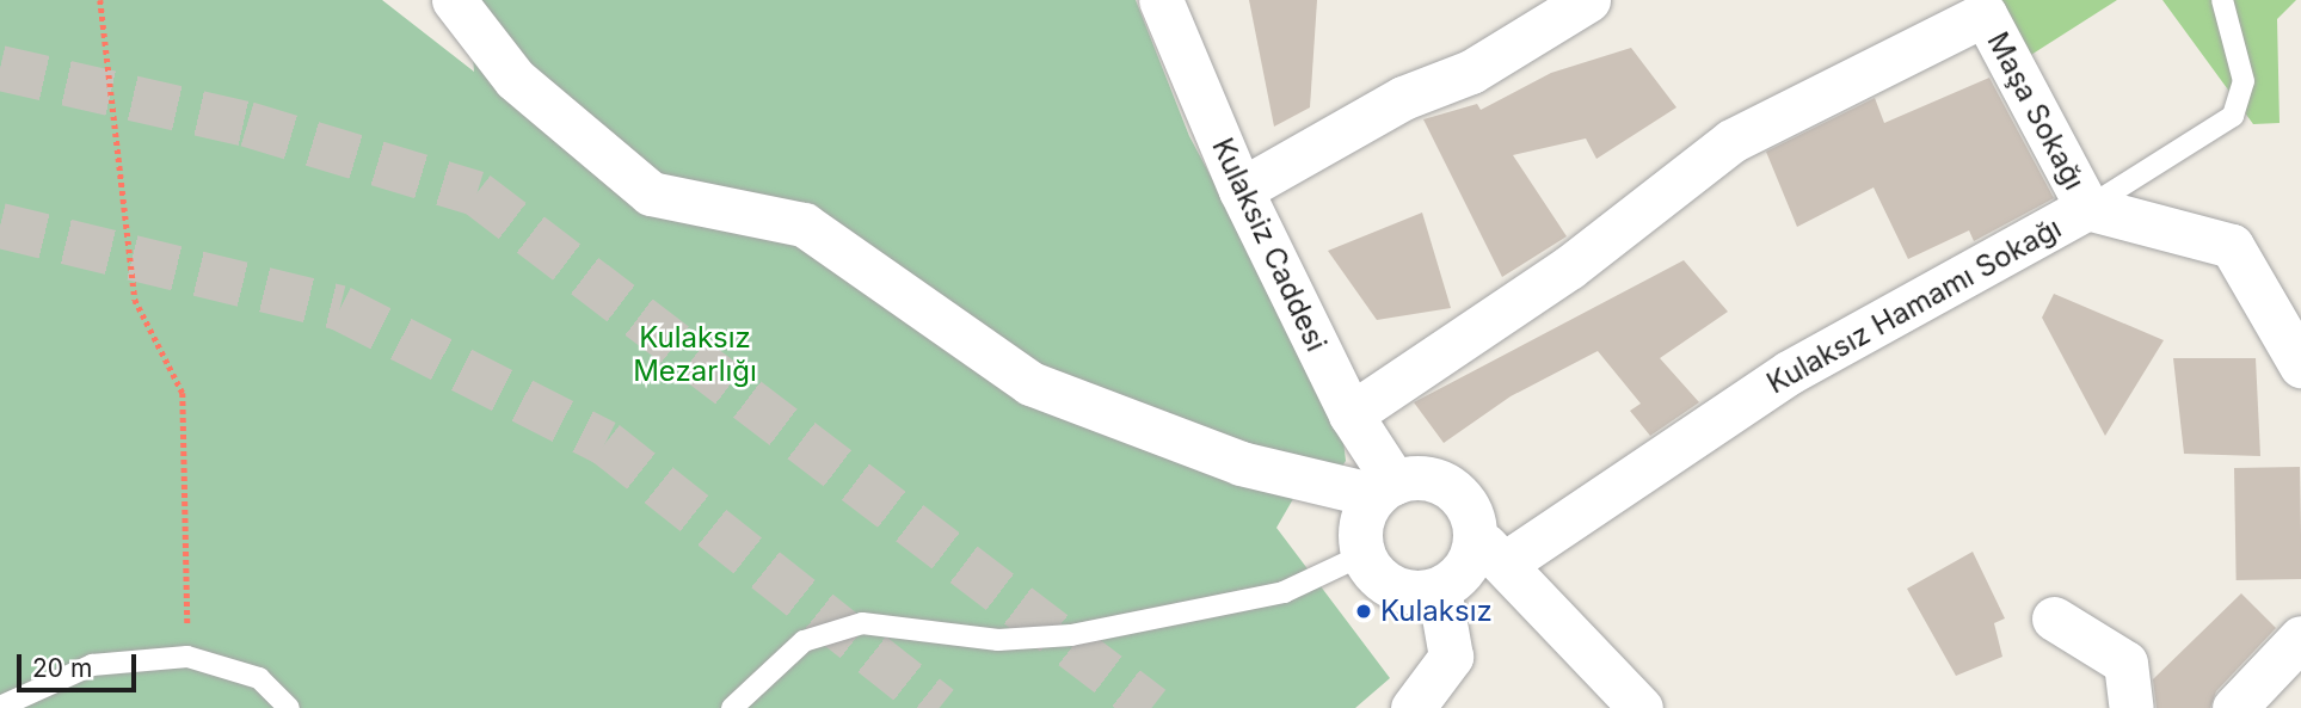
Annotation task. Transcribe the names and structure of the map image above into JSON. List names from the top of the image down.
{
  "streets": {
    "street": ["Maşa Sokağı", "Kulaksiz Caddesi", "Kulaksız Hamamı Sokağı"]
  },
  "crossings": [
    ["Maşa Sokağı", "Kulaksiz Caddesi"],
    ["Maşa Sokağı", "Kulaksız Hamamı Sokağı"],
    ["Kulaksiz Caddesi", "Kulaksız Hamamı Sokağı"]
  ],
  "parks": ["Kulaksız Mezarlığı"],
  "places": ["Kulaksız"],
  "scale_bar": "20 m"
}
